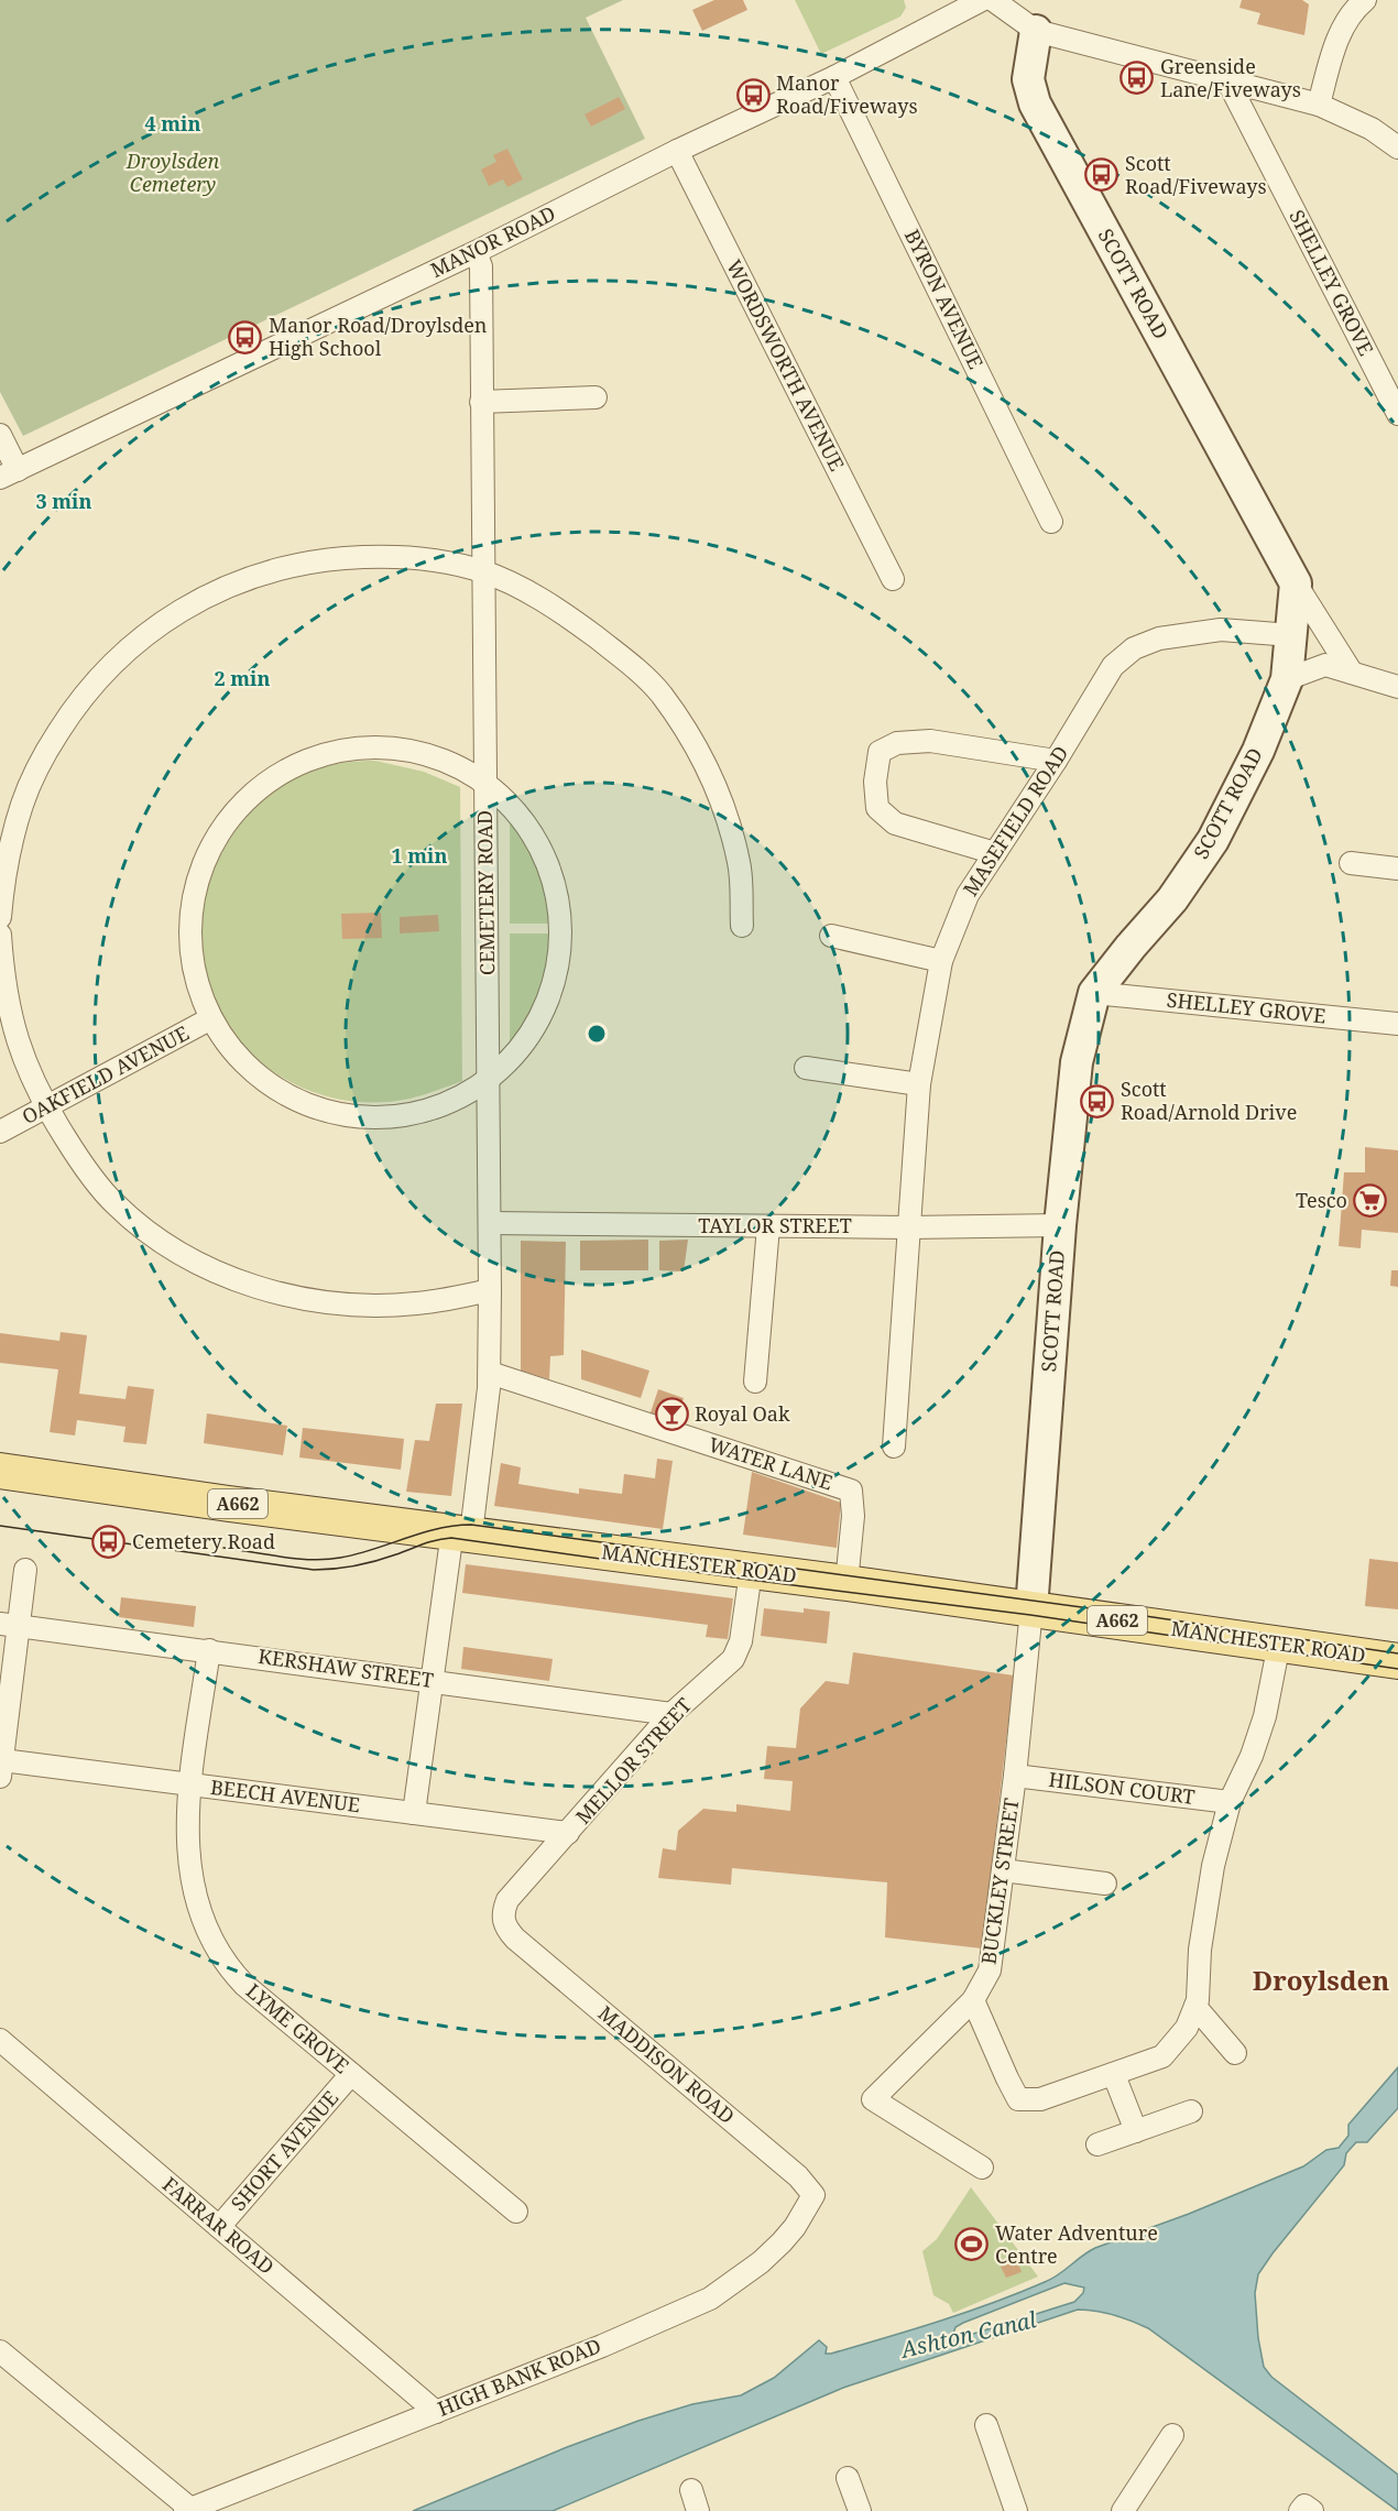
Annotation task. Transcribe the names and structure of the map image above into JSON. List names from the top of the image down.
{
  "streets": {
    "main road": ["A662", "MANCHESTER ROAD"],
    "street": [
      "MANOR ROAD",
      "SHELLEY GROVE",
      "SCOTT ROAD",
      "BYRON AVENUE",
      "WORDSWORTH AVENUE",
      "MASEFIELD ROAD",
      "CEMETERY ROAD",
      "OAKFIELD AVENUE",
      "TAYLOR STREET",
      "WATER LANE",
      "KERSHAW STREET",
      "MELLOR STREET",
      "HILSON COURT",
      "BEECH AVENUE",
      "BUCKLEY STREET",
      "LYME GROVE",
      "MADDISON ROAD",
      "SHORT AVENUE",
      "FARRAR ROAD",
      "HIGH BANK ROAD"
    ]
  },
  "crossings": [
    ["MANOR ROAD", "BYRON AVENUE"],
    ["MANOR ROAD", "WORDSWORTH AVENUE"],
    ["MANOR ROAD", "CEMETERY ROAD"],
    ["SHELLEY GROVE", "SCOTT ROAD"],
    ["SCOTT ROAD", "MASEFIELD ROAD"],
    ["SCOTT ROAD", "TAYLOR STREET"],
    ["SCOTT ROAD", "MANCHESTER ROAD"],
    ["SCOTT ROAD", "BUCKLEY STREET"],
    ["MASEFIELD ROAD", "TAYLOR STREET"],
    ["CEMETERY ROAD", "TAYLOR STREET"],
    ["CEMETERY ROAD", "WATER LANE"],
    ["CEMETERY ROAD", "MANCHESTER ROAD"],
    ["CEMETERY ROAD", "KERSHAW STREET"],
    ["CEMETERY ROAD", "BEECH AVENUE"],
    ["WATER LANE", "MANCHESTER ROAD"],
    ["MANCHESTER ROAD", "MELLOR STREET"],
    ["MANCHESTER ROAD", "BUCKLEY STREET"],
    ["KERSHAW STREET", "MELLOR STREET"],
    ["KERSHAW STREET", "LYME GROVE"],
    ["MELLOR STREET", "BEECH AVENUE"],
    ["MELLOR STREET", "MADDISON ROAD"],
    ["HILSON COURT", "BUCKLEY STREET"],
    ["BEECH AVENUE", "LYME GROVE"],
    ["LYME GROVE", "SHORT AVENUE"],
    ["MADDISON ROAD", "HIGH BANK ROAD"],
    ["SHORT AVENUE", "FARRAR ROAD"],
    ["FARRAR ROAD", "HIGH BANK ROAD"]
  ],
  "districts": ["Droylsden"],
  "water": ["Ashton Canal"],
  "parks": ["Droylsden Cemetery"],
  "places": {
    "bus stop": [
      "Greenside Lane/Fiveways",
      "Manor Road/Fiveways",
      "Scott Road/Fiveways",
      "Manor Road/Droylsden High School",
      "Scott Road/Arnold Drive",
      "Cemetery Road"
    ],
    "supermarket": ["Tesco"],
    "bar": ["Royal Oak"],
    "sports": ["Water Adventure Centre"]
  },
  "rings": [
    "4 min",
    "3 min",
    "2 min",
    "1 min"
  ]
}
